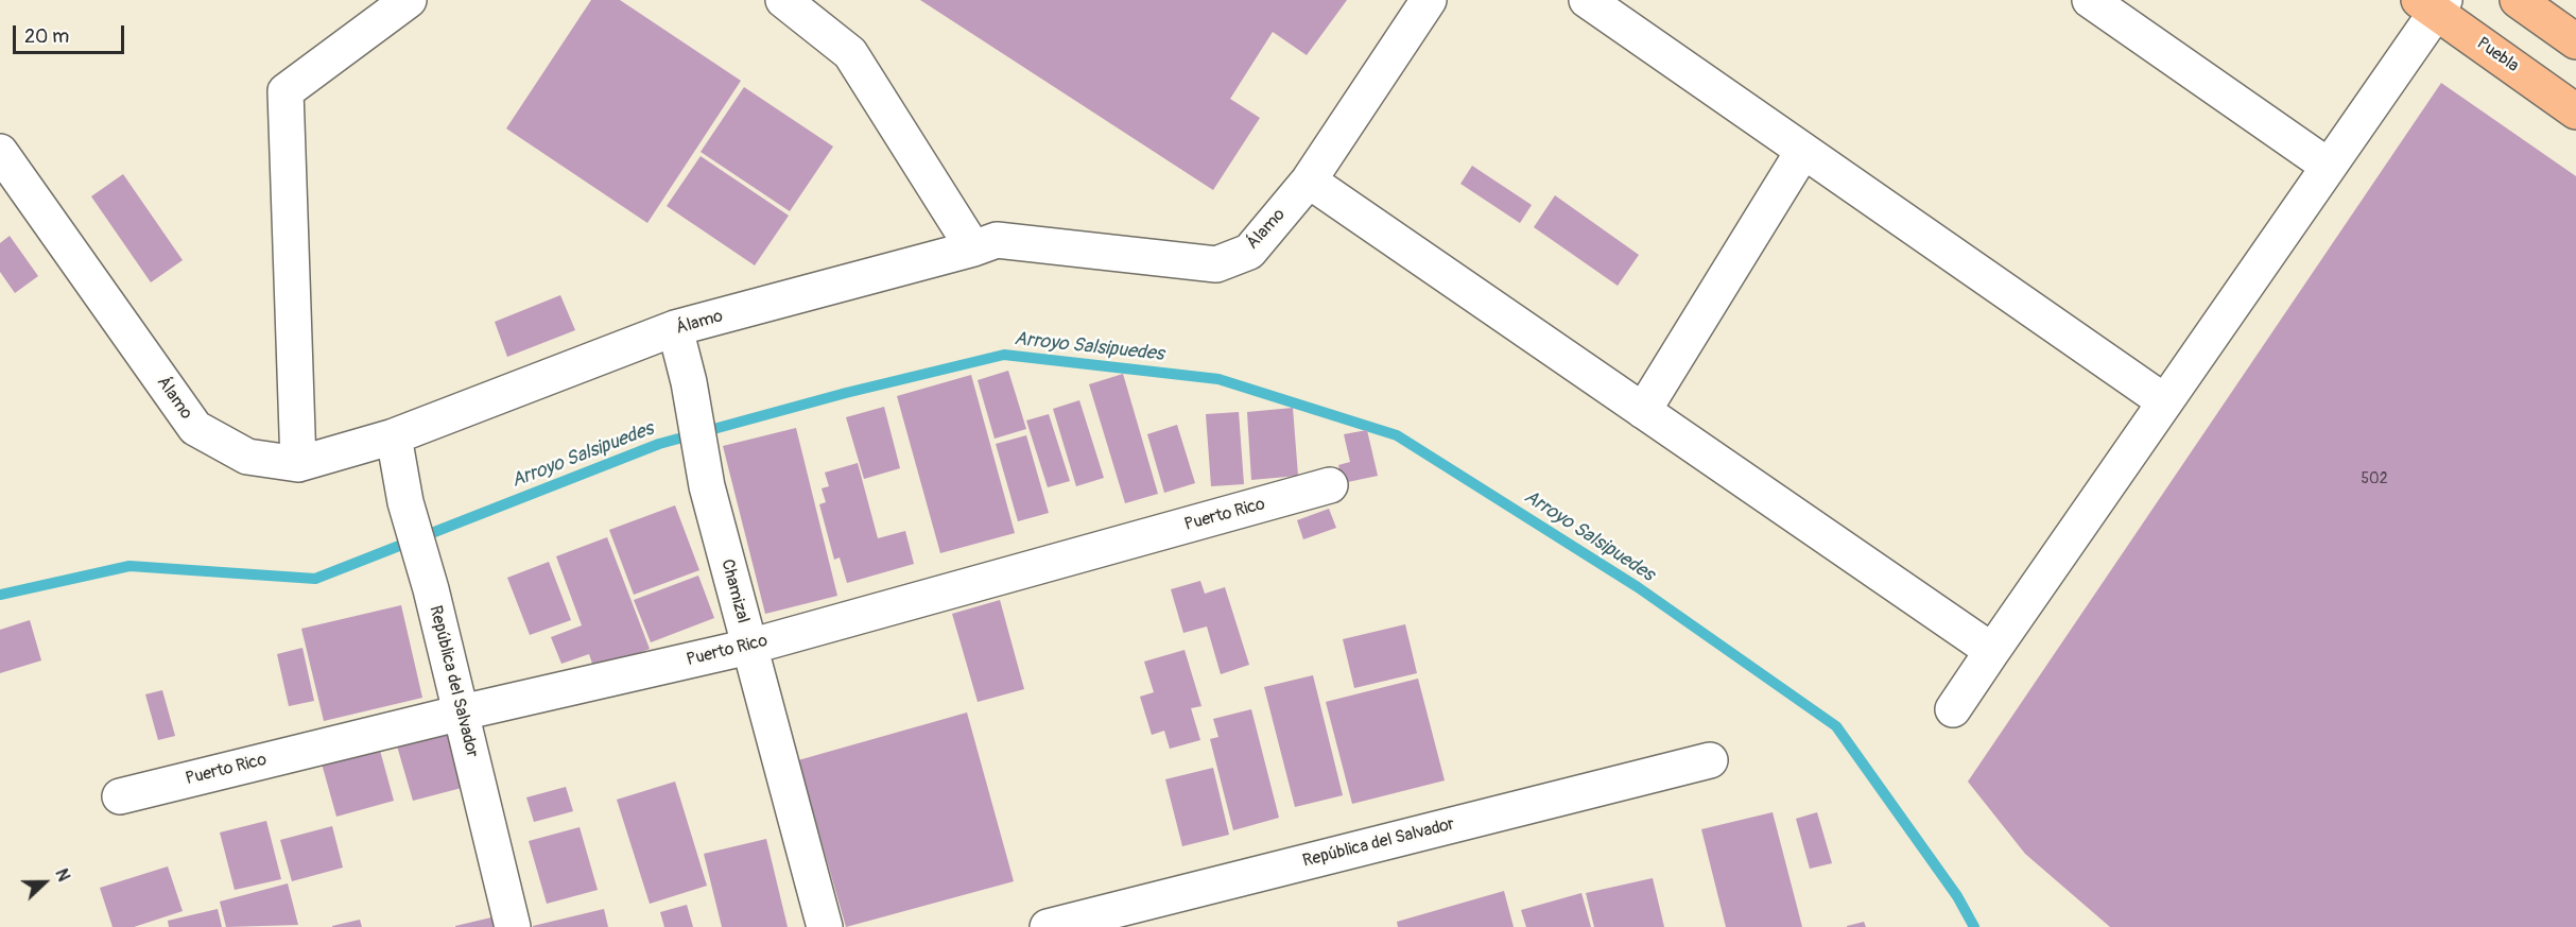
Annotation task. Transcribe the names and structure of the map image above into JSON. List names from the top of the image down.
{
  "streets": {
    "main road": ["Puebla"],
    "street": [
      "Álamo",
      "Puerto Rico",
      "Chamizal",
      "República del Salvador"
    ]
  },
  "crossings": [
    ["Álamo", "Chamizal"],
    ["Álamo", "República del Salvador"],
    ["Puerto Rico", "Chamizal"],
    ["Puerto Rico", "República del Salvador"]
  ],
  "water": ["Arroyo Salsipuedes"],
  "house_numbers": ["502"],
  "scale_bar": "20 m",
  "north": "right"
}
